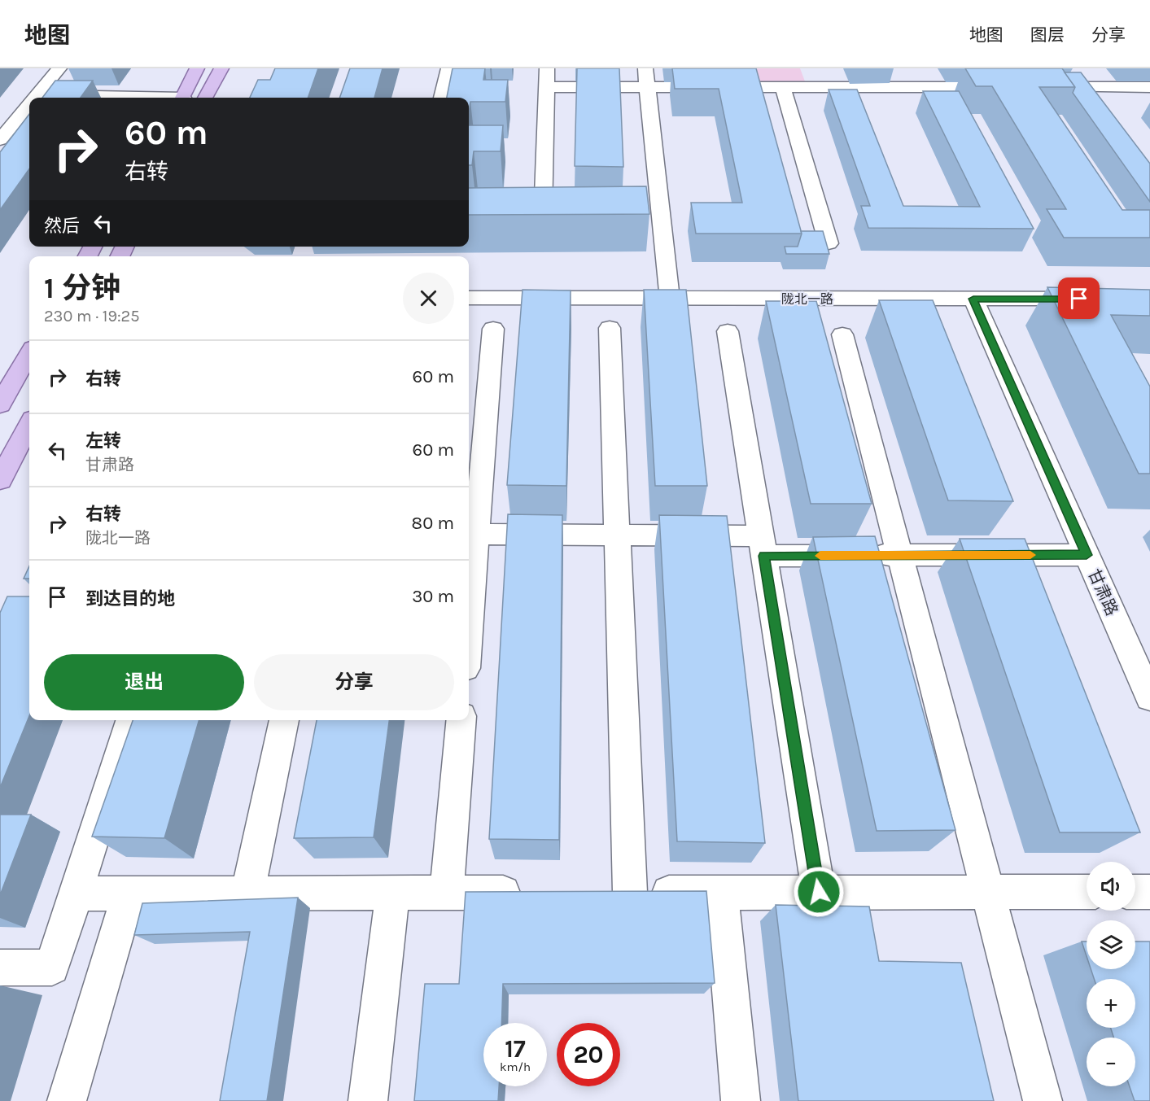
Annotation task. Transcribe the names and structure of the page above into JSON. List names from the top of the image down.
{
  "streets": {
    "street": ["陇北一路", "甘肃路"]
  },
  "crossings": [
    ["陇北一路", "甘肃路"]
  ],
  "page": {
    "header": "地图",
    "nav": ["地图", "图层", "分享"],
    "turn": ["60 m", "右转"],
    "then": "然后",
    "heading": ["1 分钟", "230 m · 19:25"],
    "list": [
      {
        "name": "右转",
        "value": "60 m"
      },
      {
        "name": "左转",
        "note": "甘肃路",
        "value": "60 m"
      },
      {
        "name": "右转",
        "note": "陇北一路",
        "value": "80 m"
      },
      {
        "name": "到达目的地",
        "value": "30 m"
      }
    ],
    "buttons": ["退出", "分享"],
    "map_buttons": ["+", "−"],
    "speed": "17 km/h",
    "limit": "20"
  }
}
